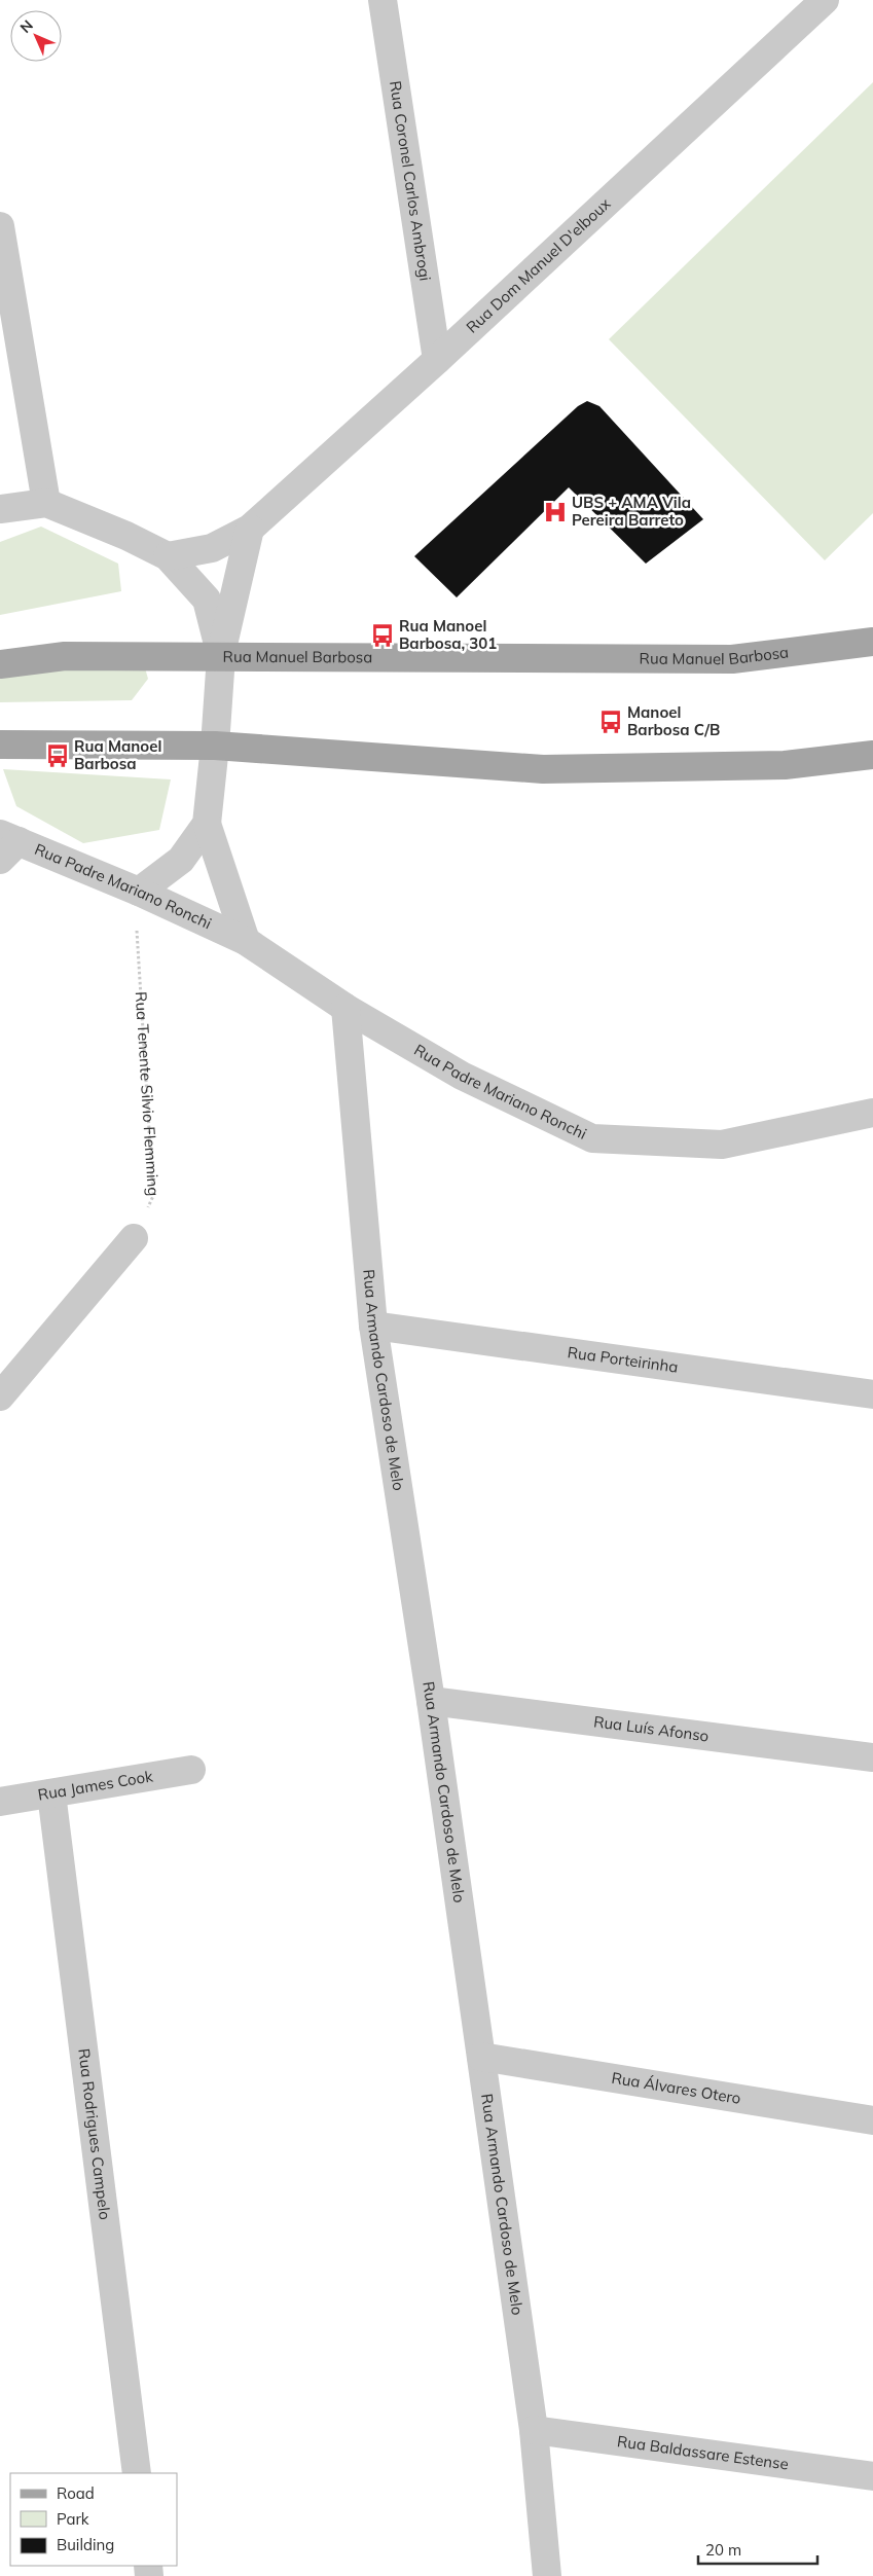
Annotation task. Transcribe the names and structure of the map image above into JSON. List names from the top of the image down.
{
  "streets": {
    "main road": ["Rua Manuel Barbosa"],
    "street": [
      "Rua Coronel Carlos Ambrogi",
      "Rua Dom Manuel D'elboux",
      "Rua Padre Mariano Ronchi",
      "Rua Porteirinha",
      "Rua Armando Cardoso de Melo",
      "Rua Luís Afonso",
      "Rua James Cook",
      "Rua Álvares Otero",
      "Rua Rodrigues Campelo",
      "Rua Baldassare Estense"
    ],
    "path": ["Rua Tenente Silvio Flemming"]
  },
  "crossings": [
    ["Rua Coronel Carlos Ambrogi", "Rua Dom Manuel D'elboux"],
    ["Rua Padre Mariano Ronchi", "Rua Tenente Silvio Flemming"],
    ["Rua Padre Mariano Ronchi", "Rua Armando Cardoso de Melo"],
    ["Rua Porteirinha", "Rua Armando Cardoso de Melo"],
    ["Rua Armando Cardoso de Melo", "Rua Luís Afonso"],
    ["Rua Armando Cardoso de Melo", "Rua Álvares Otero"],
    ["Rua Armando Cardoso de Melo", "Rua Baldassare Estense"],
    ["Rua James Cook", "Rua Rodrigues Campelo"]
  ],
  "places": {
    "hospital": ["UBS + AMA Vila Pereira Barreto"],
    "bus stop": ["Rua Manoel Barbosa, 301", "Manoel Barbosa C/B", "Rua Manoel Barbosa"]
  },
  "legend": ["Road", "Park", "Building"],
  "scale_bar": "20 m",
  "north": "top left"
}
